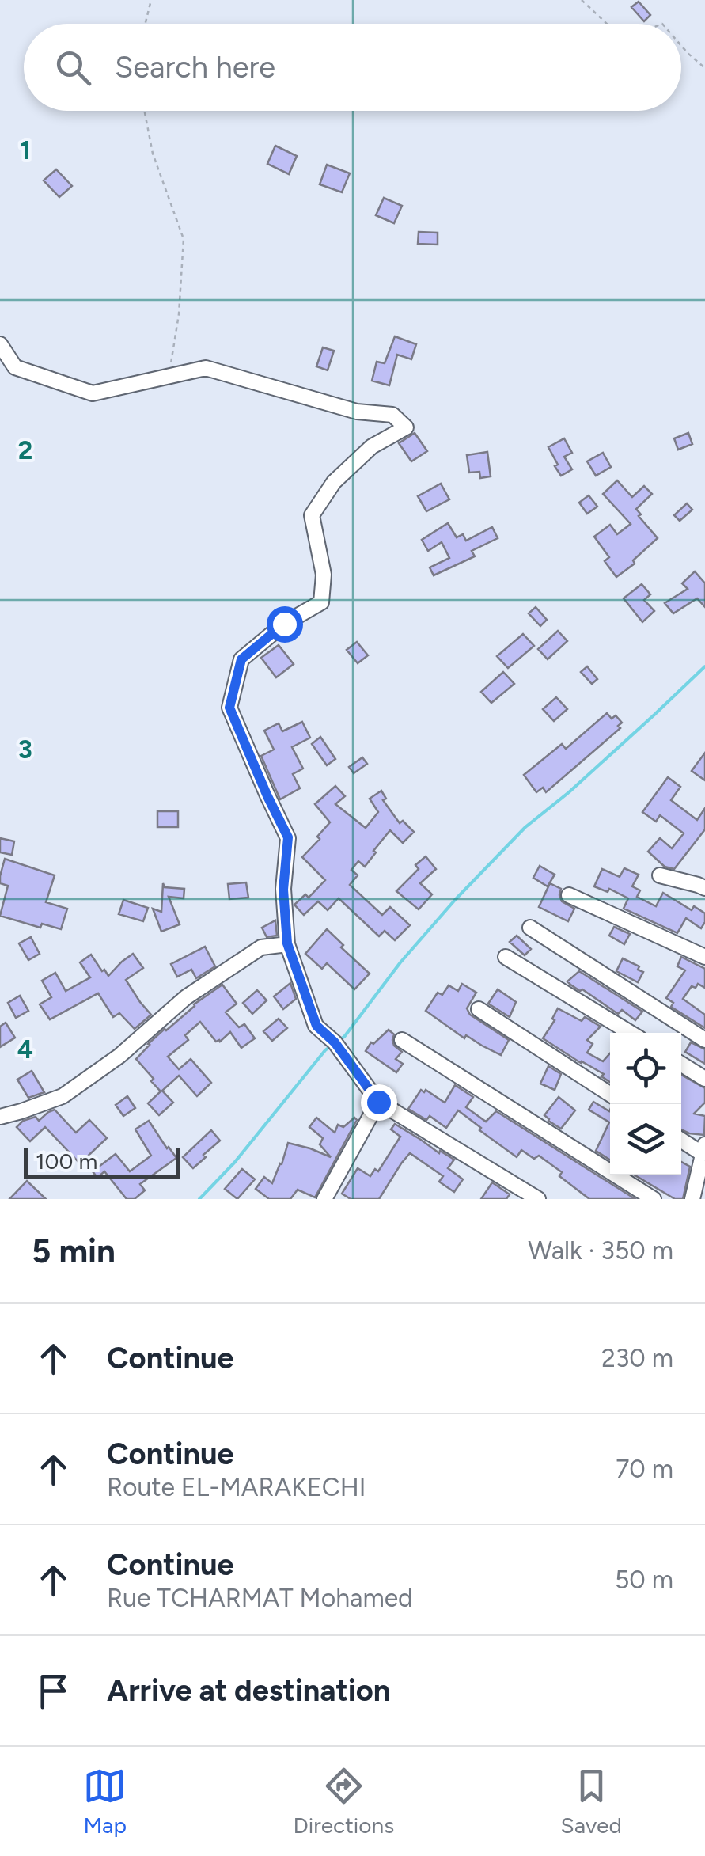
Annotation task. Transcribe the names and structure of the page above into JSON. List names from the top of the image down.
{
  "scale_bar": "100 m",
  "page": {
    "search": "Search here",
    "scale": "100 m",
    "heading": ["5 min", "Walk · 350 m"],
    "list": [
      ["Continue", "230 m"],
      ["Continue", "Route EL-MARAKECHI", "70 m"],
      ["Continue", "Rue TCHARMAT Mohamed", "50 m"],
      "Arrive at destination"
    ],
    "nav": ["Map", "Directions", "Saved"]
  },
  "grid": {
    "rows": [
      "1",
      "2",
      "3",
      "4"
    ]
  }
}
